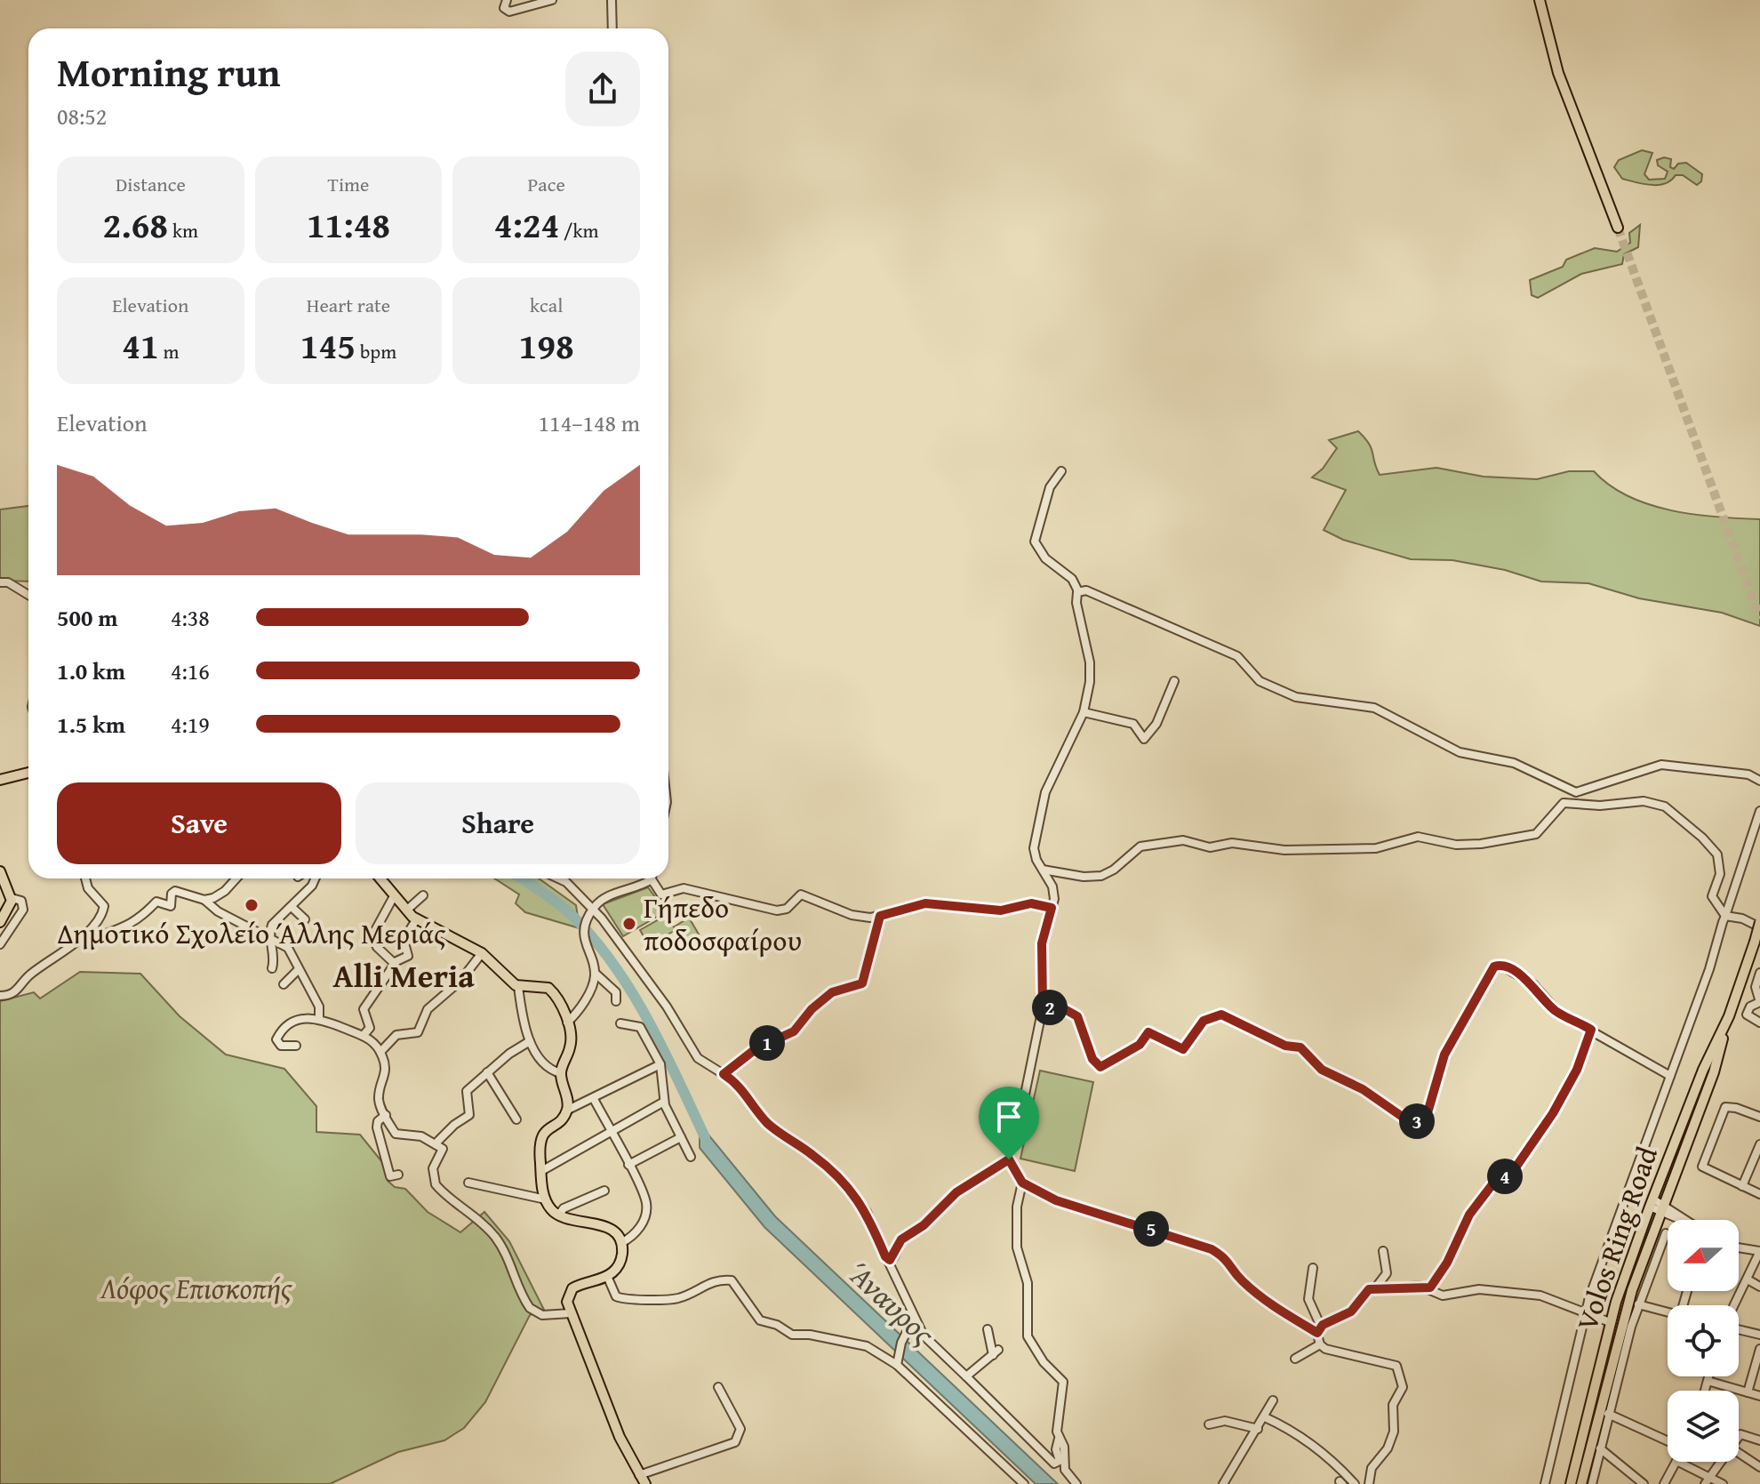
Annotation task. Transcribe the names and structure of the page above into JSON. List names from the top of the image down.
{
  "streets": {
    "main road": ["Volos Ring Road"]
  },
  "districts": ["Alli Meria"],
  "water": ["Άναυρος"],
  "parks": ["Λόφος Επισκοπής"],
  "places": ["Δημοτικό Σχολείο Άλλης Μεριάς", "Γήπεδο ποδοσφαίρου"],
  "north": "left",
  "page": {
    "heading": ["Morning run", "08:52"],
    "stats": [
      ["Distance", "2.68 km"],
      ["Time", "11:48"],
      ["Pace", "4:24 /km"],
      ["Elevation", "41 m"],
      ["Heart rate", "145 bpm"],
      ["kcal", "198"]
    ],
    "chart": ["Elevation", "114–148 m"],
    "list": [
      {
        "name": "500 m",
        "note": "4:38"
      },
      {
        "name": "1.0 km",
        "note": "4:16"
      },
      {
        "name": "1.5 km",
        "note": "4:19"
      }
    ],
    "buttons": ["Save", "Share"],
    "pins": [
      "2",
      "1",
      "3",
      "4",
      "5"
    ]
  }
}
